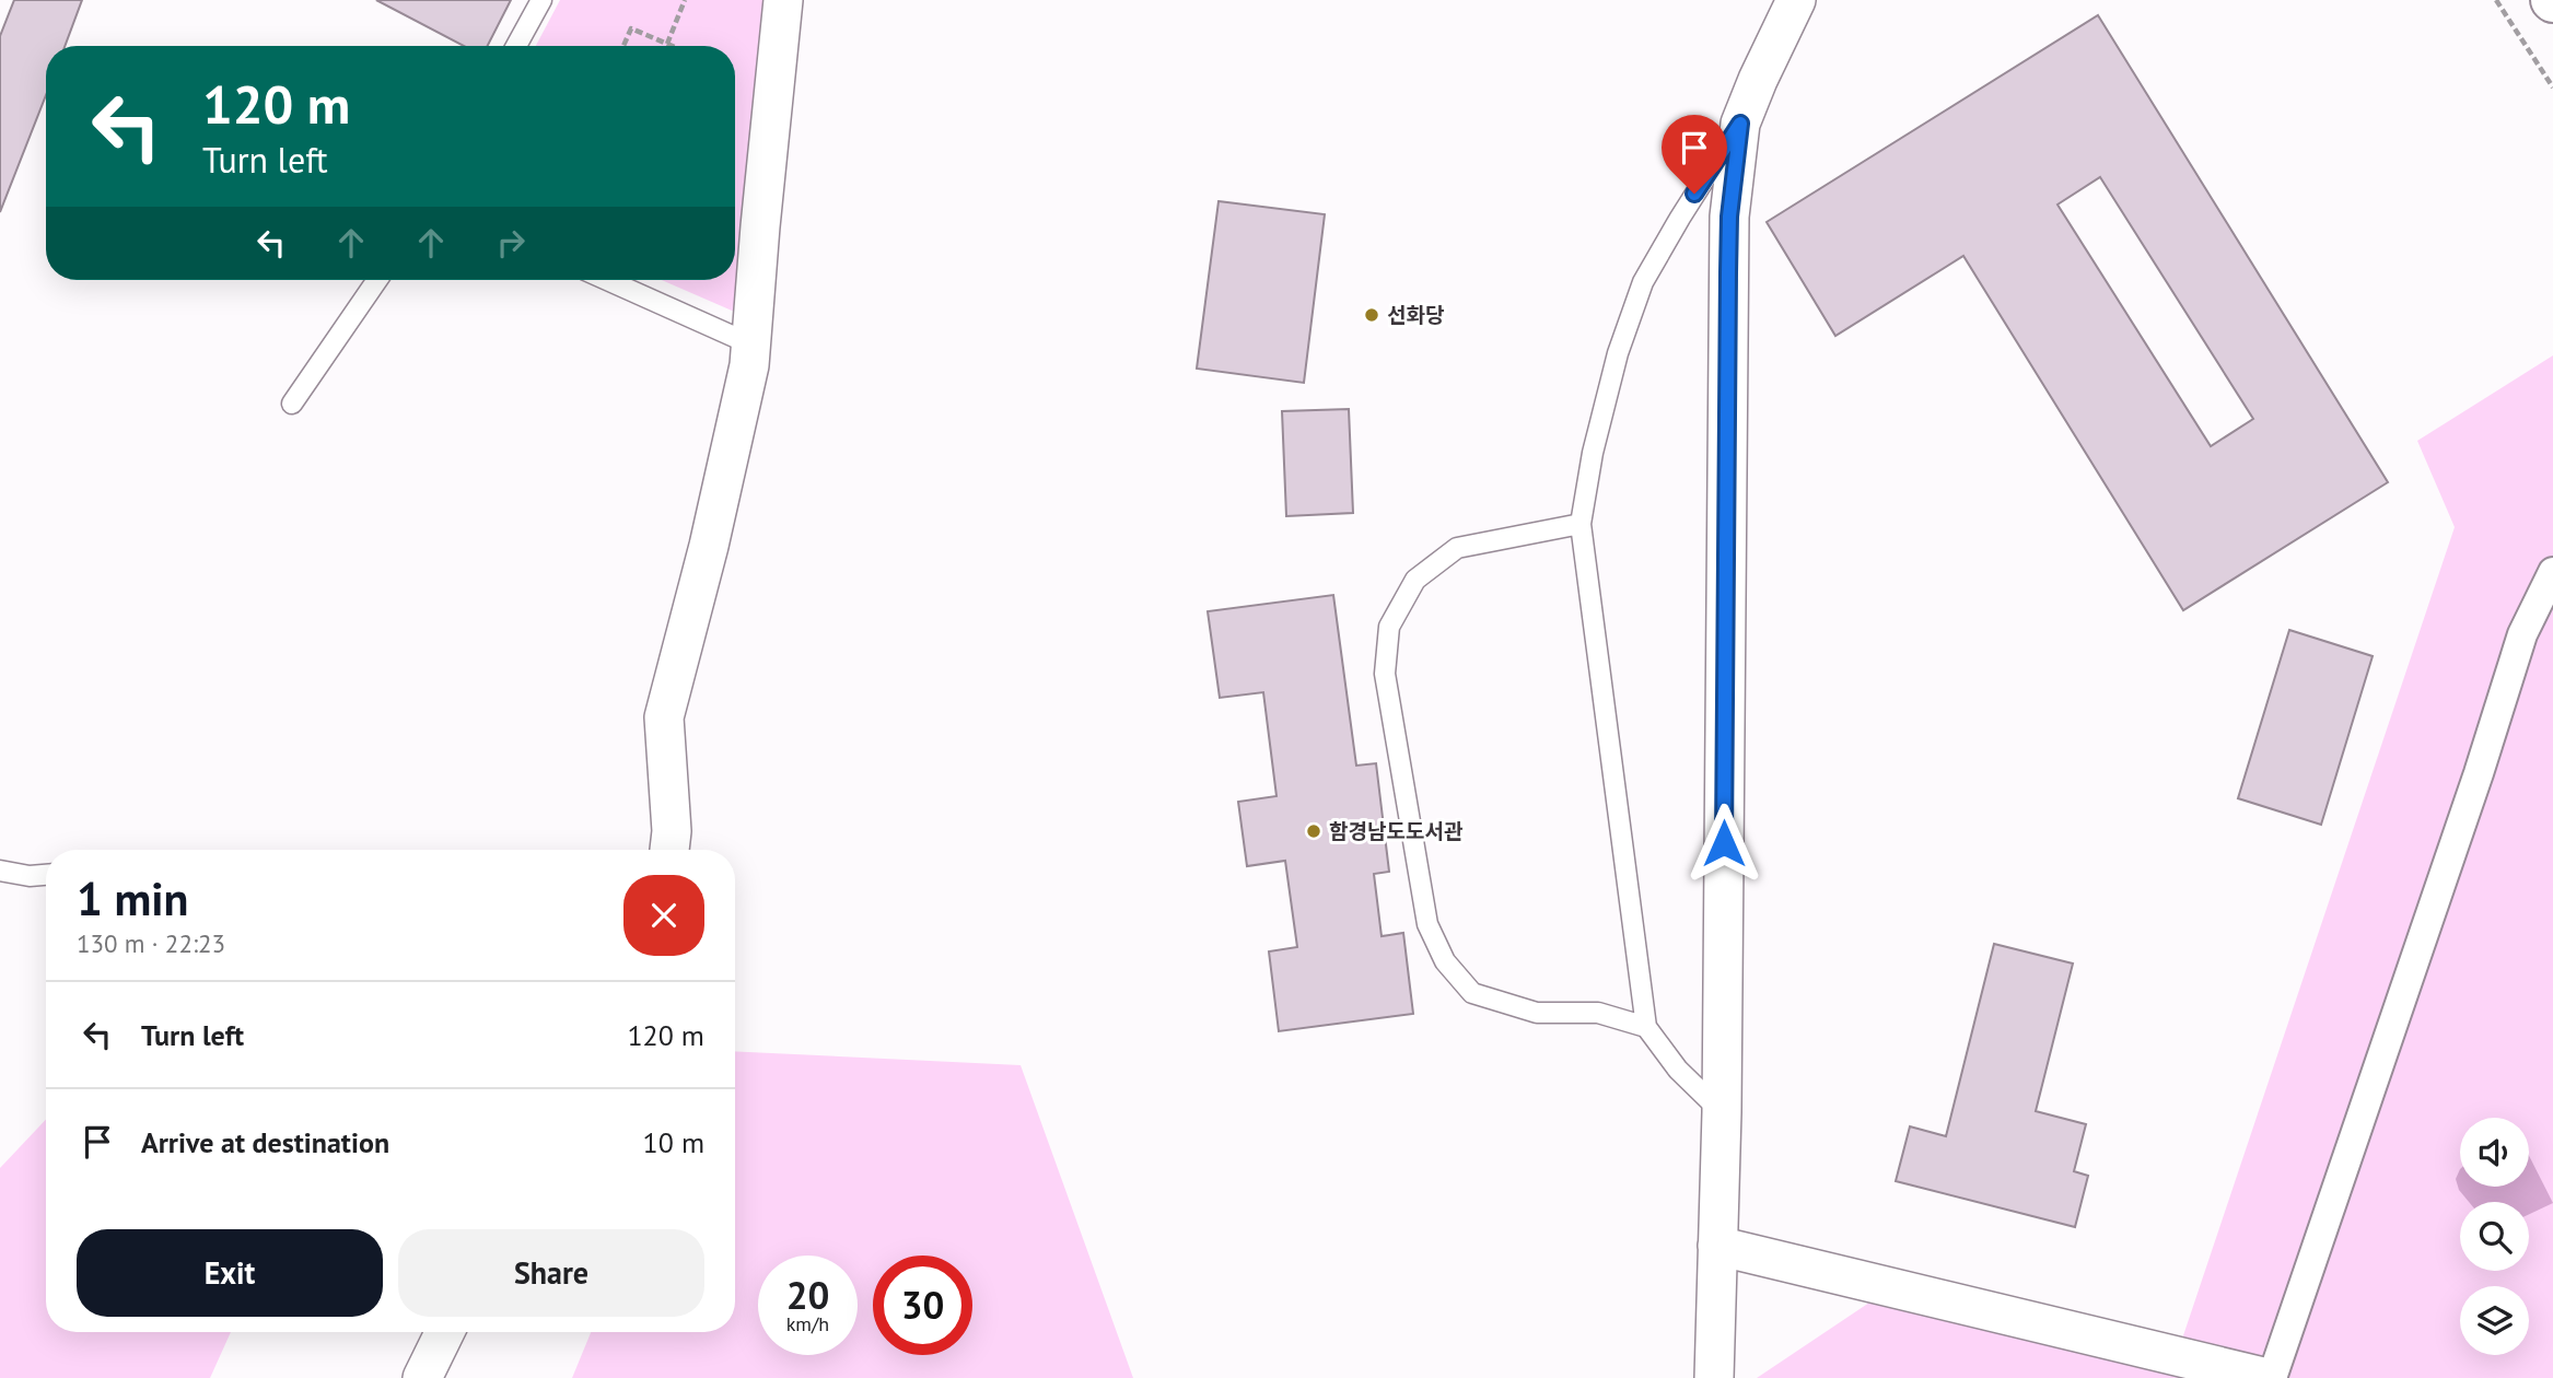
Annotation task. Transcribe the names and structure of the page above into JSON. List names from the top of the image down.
{
  "places": ["선화당", "함경남도도서관"],
  "page": {
    "turn": ["120 m", "Turn left"],
    "heading": ["1 min", "130 m · 22:23"],
    "list": [
      {
        "name": "Turn left",
        "value": "120 m"
      },
      {
        "name": "Arrive at destination",
        "value": "10 m"
      }
    ],
    "buttons": ["Exit", "Share"],
    "speed": "20 km/h",
    "limit": "30"
  }
}
